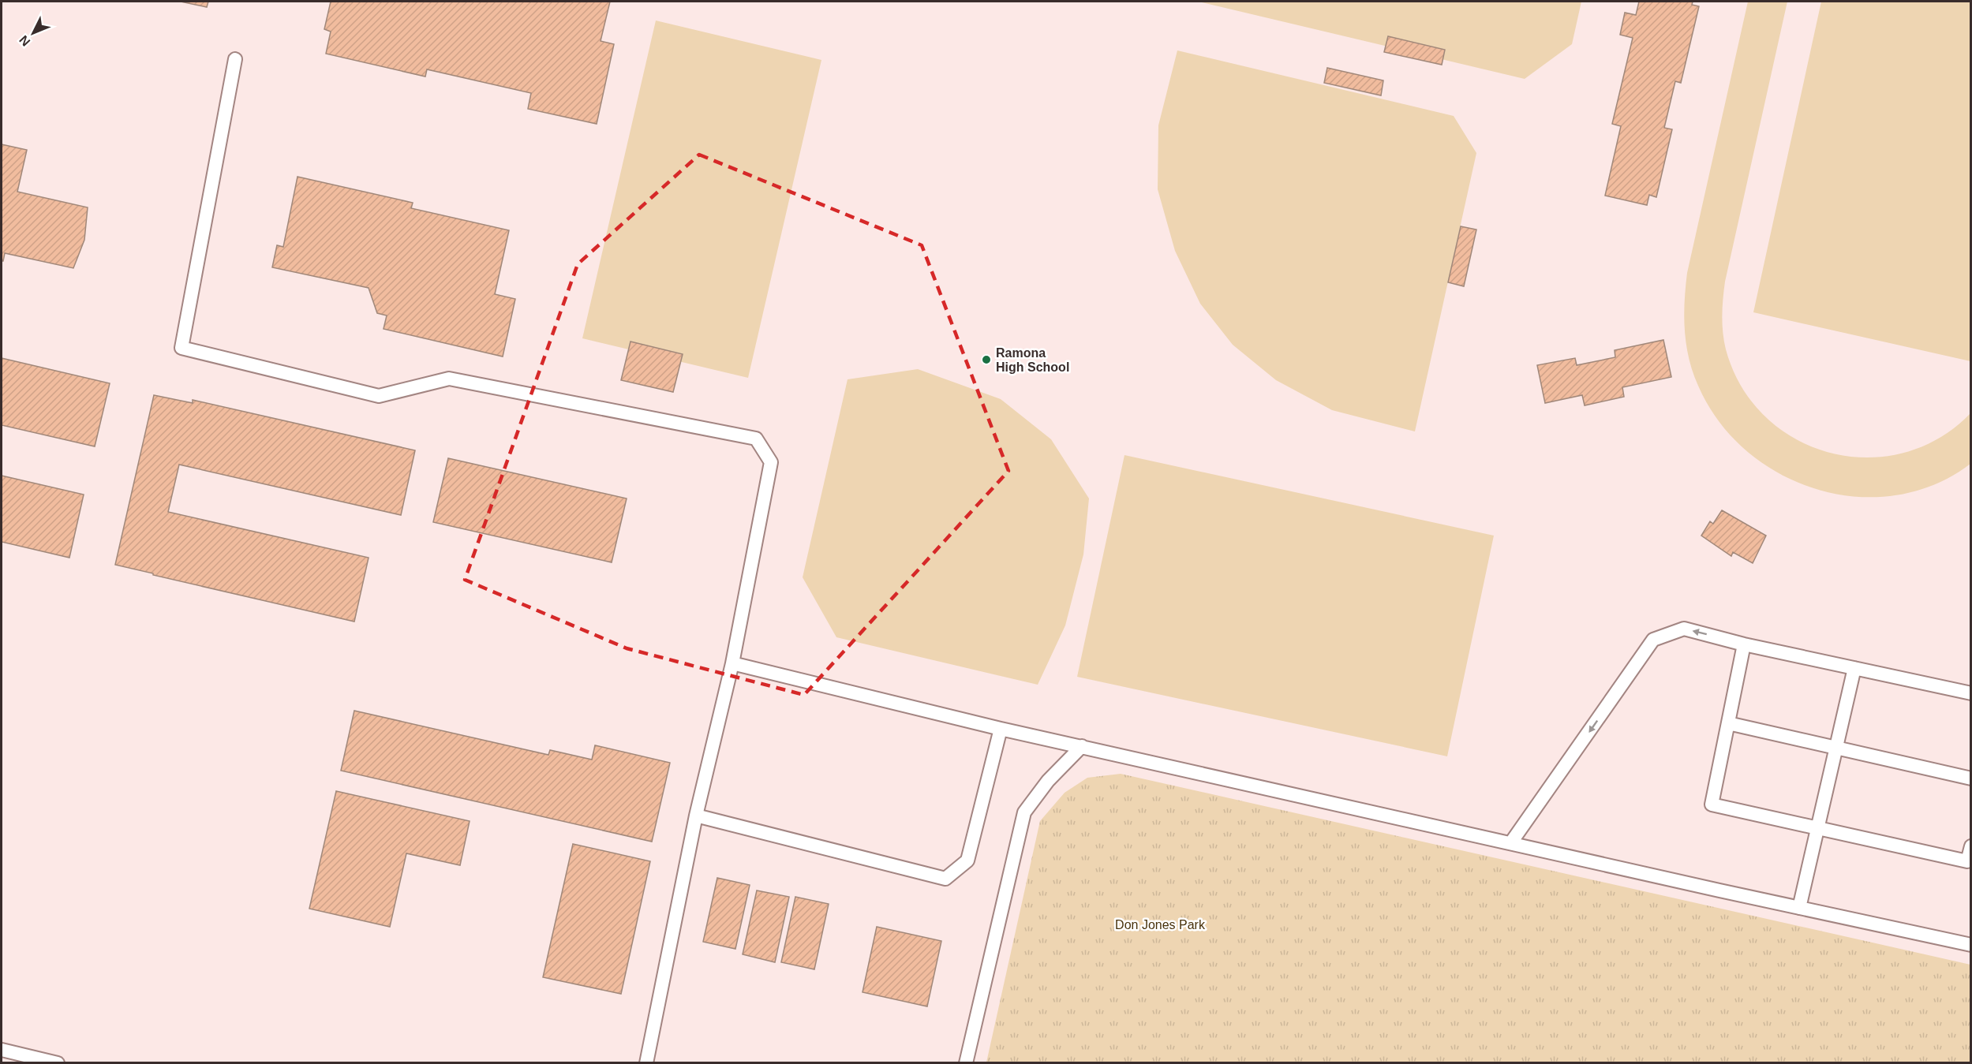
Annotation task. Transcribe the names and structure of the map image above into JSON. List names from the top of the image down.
{
  "parks": ["Don Jones Park"],
  "places": ["Ramona High School"],
  "north": "bottom left"
}
